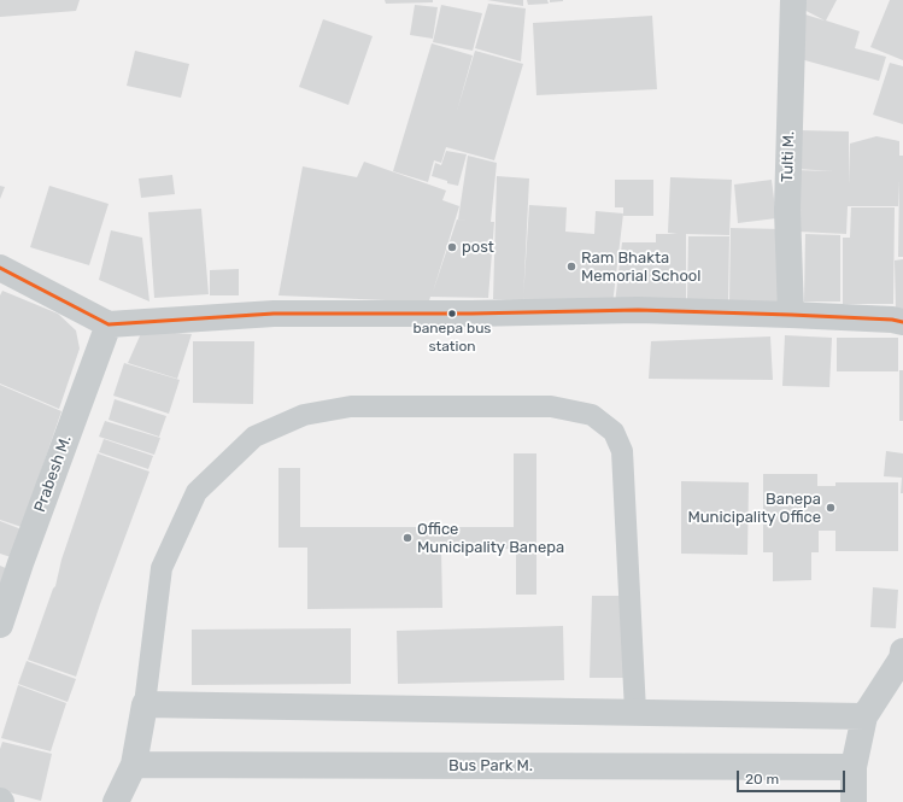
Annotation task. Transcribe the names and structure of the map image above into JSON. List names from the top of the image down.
{
  "streets": {
    "street": ["Tulti M.", "Prabesh M.", "Bus Park M."]
  },
  "places": [
    "post",
    "Ram Bhakta Memorial School",
    "banepa bus station",
    "Banepa Municipality Office",
    "Office Municipality Banepa"
  ],
  "scale_bar": "20 m"
}
